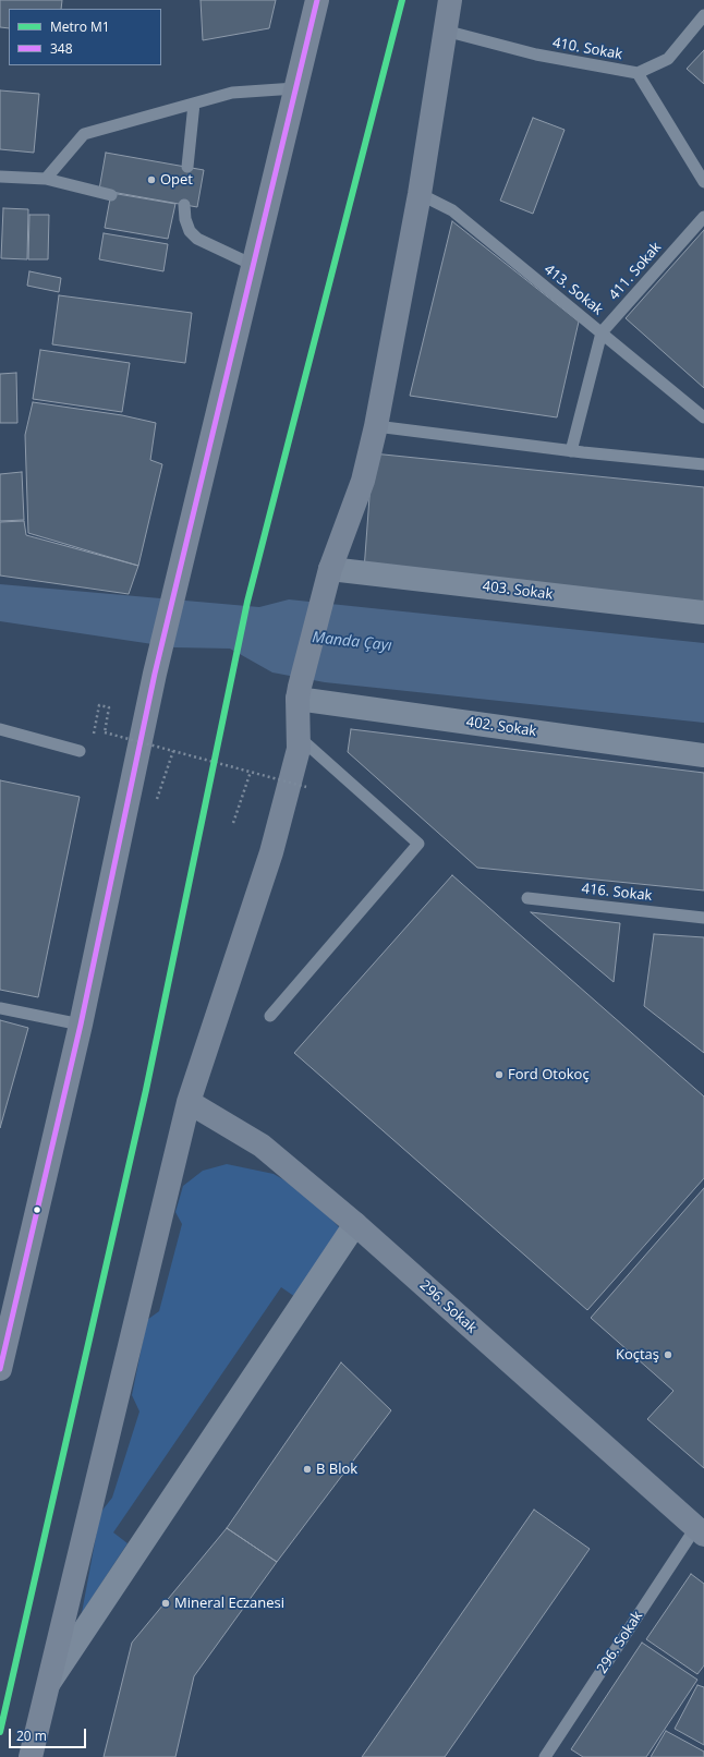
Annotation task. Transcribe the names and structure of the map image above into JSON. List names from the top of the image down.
{
  "streets": {
    "main road": ["296. Sokak"],
    "street": ["403. Sokak", "402. Sokak"],
    "lane": [
      "410. Sokak",
      "411. Sokak",
      "413. Sokak",
      "416. Sokak"
    ]
  },
  "crossings": [
    ["411. Sokak", "413. Sokak"]
  ],
  "water": ["Manda Çayı"],
  "places": [
    "Opet",
    "Ford Otokoç",
    "Koçtaş",
    "B Blok",
    "Mineral Eczanesi"
  ],
  "lines": ["metro line M1", "transit line 348"],
  "legend": ["Metro M1", "348"],
  "scale_bar": "20 m"
}
